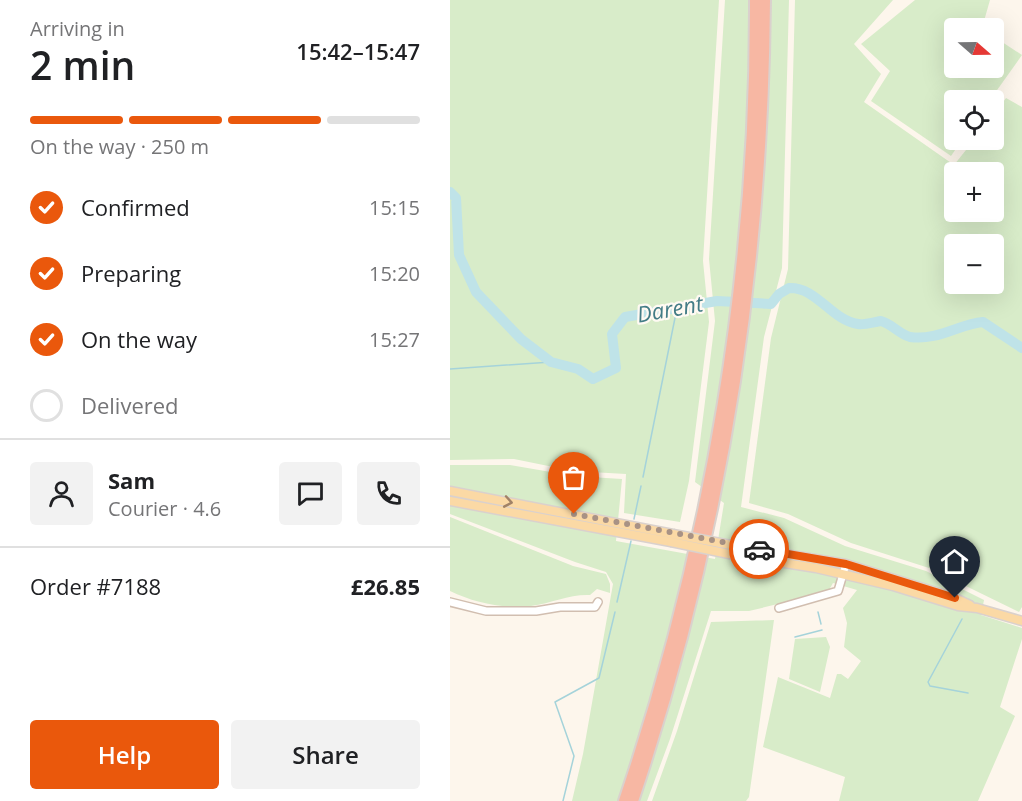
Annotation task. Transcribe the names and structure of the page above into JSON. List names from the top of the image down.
{
  "water": ["Darent"],
  "north": "right",
  "page": {
    "heading": ["2 min", "Arriving in", "15:42–15:47"],
    "panel": [
      "Sam",
      "Courier · 4.6",
      "Order #7188",
      "£26.85"
    ],
    "map_buttons": ["+", "−"],
    "bar": "On the way · 250 m",
    "list": [
      ["Confirmed", "15:15"],
      ["Preparing", "15:20"],
      ["On the way", "15:27"],
      "Delivered"
    ],
    "buttons": ["Help", "Share"]
  }
}
